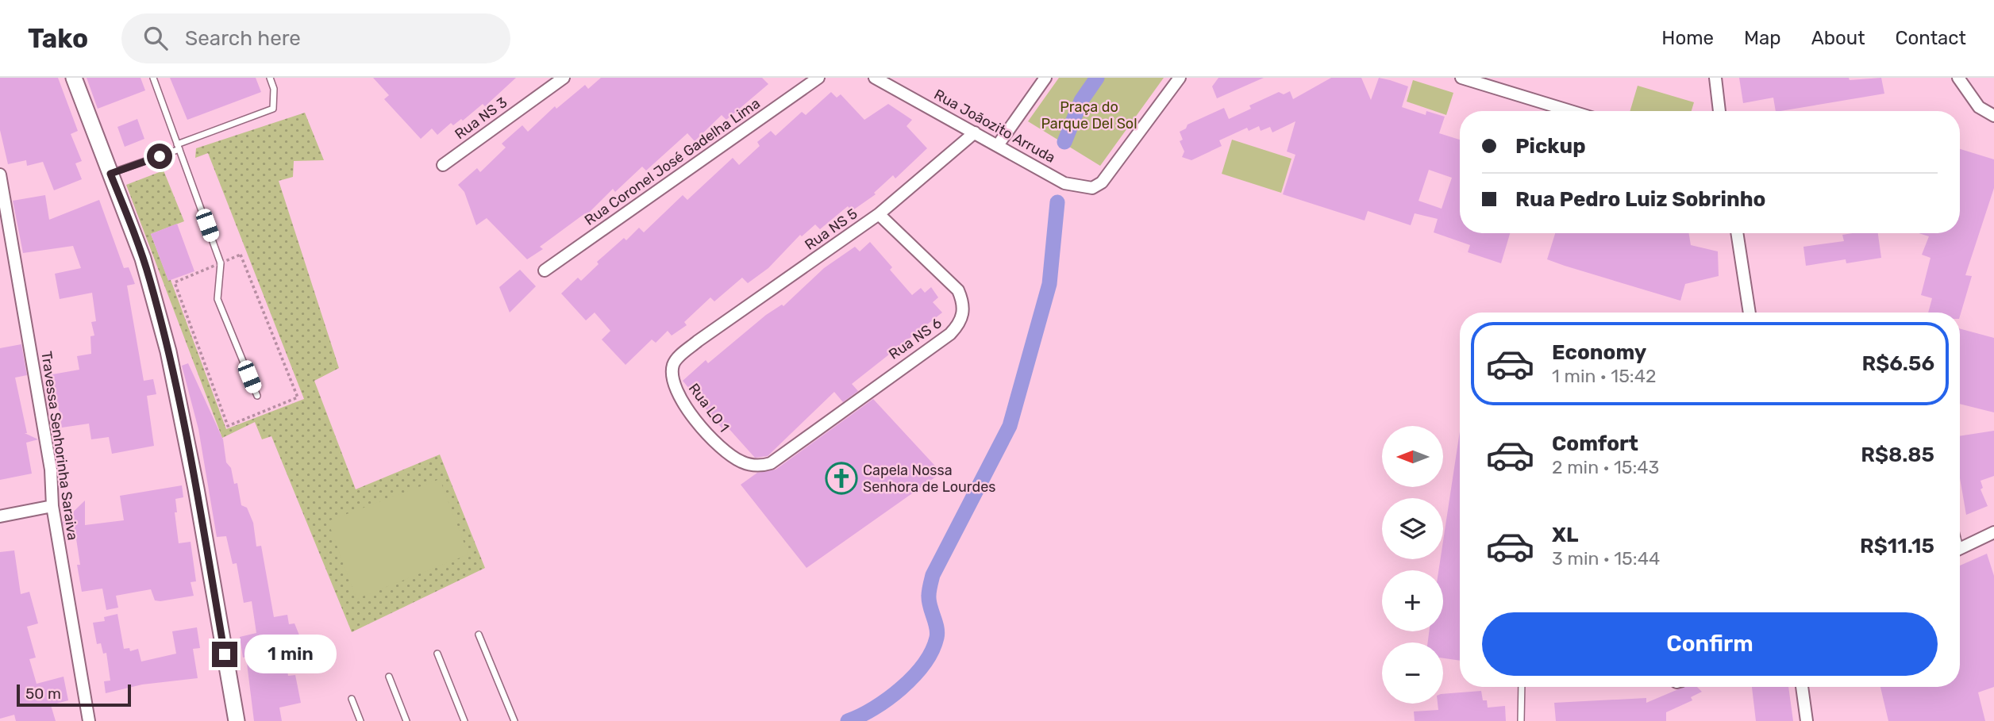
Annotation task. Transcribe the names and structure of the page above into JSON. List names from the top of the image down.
{
  "streets": {
    "street": [
      "Rua NS 3",
      "Rua Joãozito Arruda",
      "Rua Coronel José Gadelha Lima",
      "Rua NS 5",
      "Rua NS 6",
      "Rua LO 1",
      "Travessa Senhorinha Saraiva"
    ]
  },
  "crossings": [
    ["Rua Joãozito Arruda", "Rua NS 5"],
    ["Rua NS 5", "Rua NS 6"],
    ["Rua NS 5", "Rua LO 1"],
    ["Rua NS 6", "Rua LO 1"]
  ],
  "parks": ["Praça do Parque Del Sol"],
  "places": {
    "church": ["Capela Nossa Senhora de Lourdes"]
  },
  "scale_bar": "50 m",
  "north": "left",
  "page": {
    "header": "Tako",
    "search": "Search here",
    "nav": [
      "Home",
      "Map",
      "About",
      "Contact"
    ],
    "banner": ["Pickup", "Rua Pedro Luiz Sobrinho"],
    "list": [
      {
        "name": "Economy",
        "note": "1 min · 15:42",
        "value": "R$6.56"
      },
      {
        "name": "Comfort",
        "note": "2 min · 15:43",
        "value": "R$8.85"
      },
      {
        "name": "XL",
        "note": "3 min · 15:44",
        "value": "R$11.15"
      }
    ],
    "map_buttons": ["+", "−"],
    "buttons": "Confirm",
    "bubble": "1 min",
    "scale": "50 m"
  }
}
